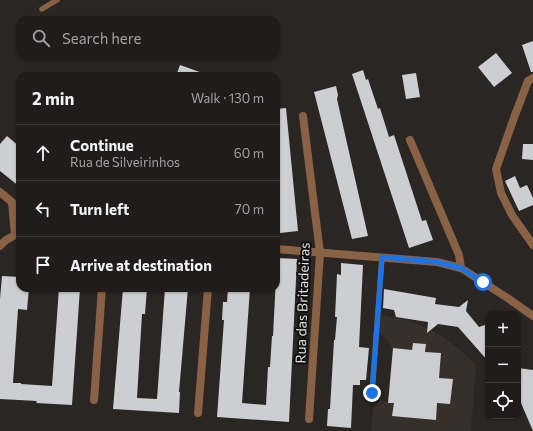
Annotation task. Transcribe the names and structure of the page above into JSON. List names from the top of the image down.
{
  "streets": {
    "street": ["Rua das Britadeiras"]
  },
  "page": {
    "search": "Search here",
    "heading": ["2 min", "Walk · 130 m"],
    "list": [
      ["Continue", "Rua de Silveirinhos", "60 m"],
      ["Turn left", "70 m"],
      "Arrive at destination"
    ],
    "map_buttons": ["+", "−"]
  }
}
